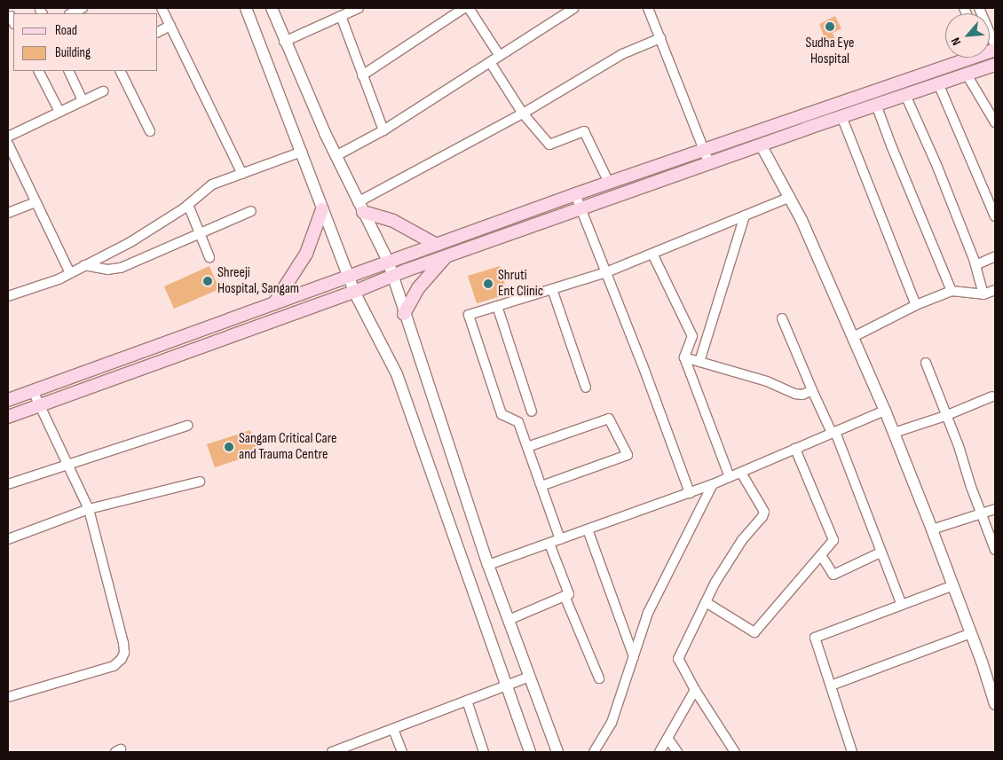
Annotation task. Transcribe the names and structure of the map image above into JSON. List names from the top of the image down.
{
  "places": [
    "Sudha Eye Hospital",
    "Shreeji Hospital, Sangam",
    "Shruti Ent Clinic",
    "Sangam Critical Care and Trauma Centre"
  ],
  "legend": ["Road", "Building"],
  "north": "bottom left"
}
